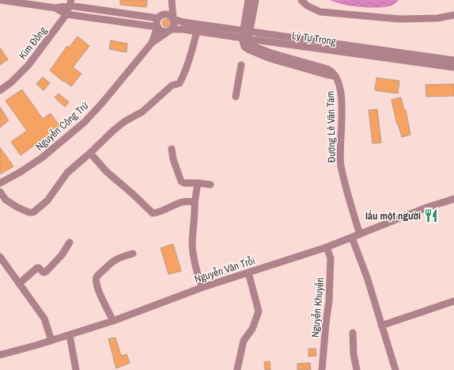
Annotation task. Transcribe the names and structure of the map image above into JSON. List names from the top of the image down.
{
  "streets": {
    "street": [
      "Lý Tự Trọng",
      "Kim Đồng",
      "Nguyễn Công Trứ",
      "Đường Lê Văn Tám",
      "Nguyễn Văn Trỗi",
      "Nguyễn Khuyến"
    ]
  },
  "crossings": [
    ["Lý Tự Trọng", "Nguyễn Công Trứ"],
    ["Lý Tự Trọng", "Đường Lê Văn Tám"],
    ["Đường Lê Văn Tám", "Nguyễn Văn Trỗi"],
    ["Nguyễn Văn Trỗi", "Nguyễn Khuyến"]
  ],
  "places": {
    "restaurant": ["lẩu một người"]
  }
}
